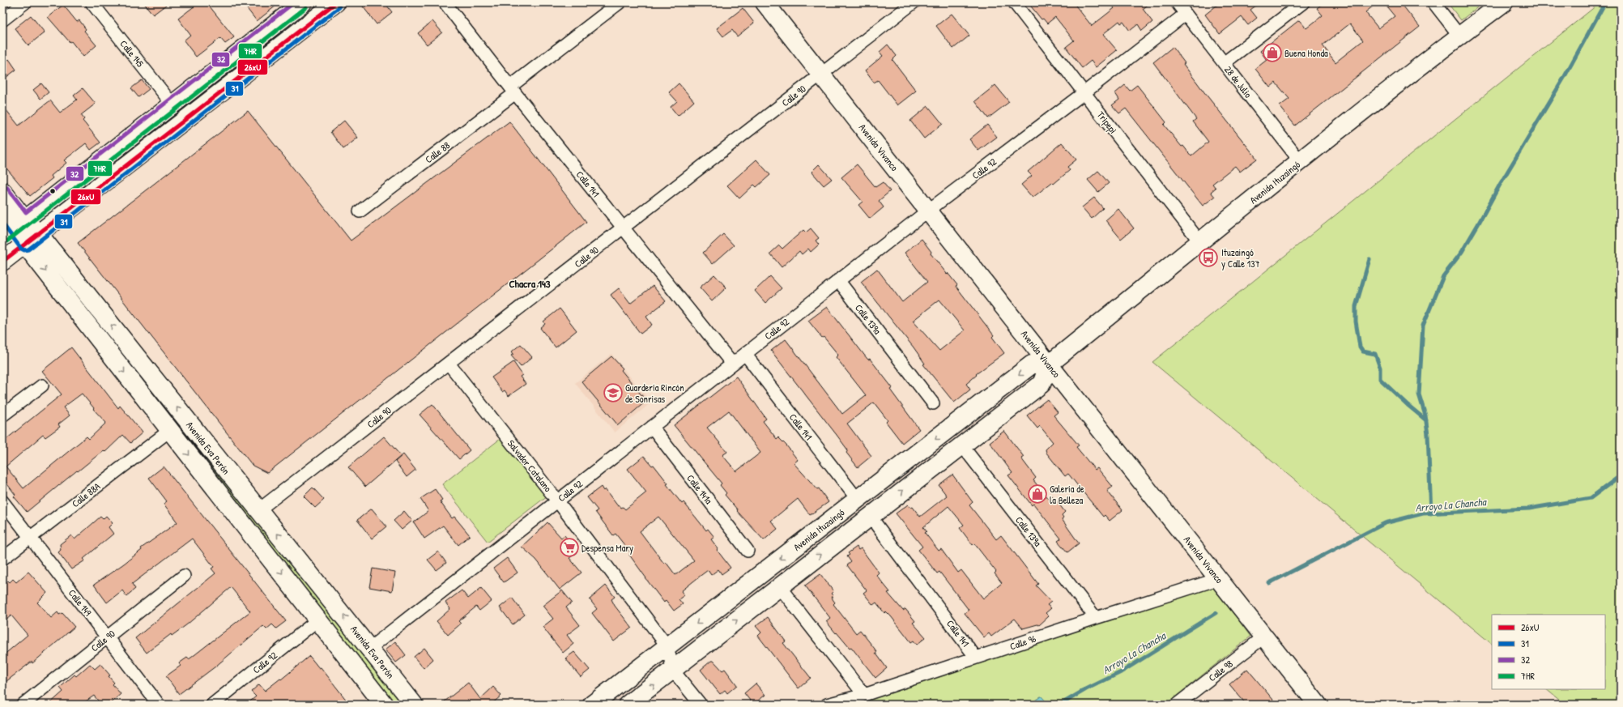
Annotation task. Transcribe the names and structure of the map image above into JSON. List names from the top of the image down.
{
  "streets": {
    "main road": ["Avenida Vivanco", "Avenida Ituzaingó", "Avenida Eva Perón"],
    "street": [
      "Calle 145",
      "28 de Julio",
      "Calle 90",
      "Tripepi",
      "Calle 88",
      "Calle 92",
      "Calle 141",
      "Calle 139a",
      "Salvador Catalano",
      "Calle 141a",
      "Calle 88A",
      "Calle 149",
      "Calle 96",
      "Calle 98"
    ]
  },
  "crossings": [
    ["28 de Julio", "Calle 92"],
    ["28 de Julio", "Avenida Ituzaingó"],
    ["Calle 90", "Avenida Vivanco"],
    ["Calle 90", "Calle 141"],
    ["Calle 90", "Avenida Eva Perón"],
    ["Calle 90", "Salvador Catalano"],
    ["Calle 90", "Calle 149"],
    ["Tripepi", "Calle 92"],
    ["Tripepi", "Avenida Ituzaingó"],
    ["Avenida Vivanco", "Calle 92"],
    ["Avenida Vivanco", "Avenida Ituzaingó"],
    ["Avenida Vivanco", "Calle 96"],
    ["Avenida Vivanco", "Calle 98"],
    ["Calle 88", "Calle 141"],
    ["Calle 92", "Calle 141"],
    ["Calle 92", "Calle 139a"],
    ["Calle 92", "Avenida Eva Perón"],
    ["Calle 92", "Salvador Catalano"],
    ["Calle 92", "Calle 141a"],
    ["Avenida Ituzaingó", "Calle 141"],
    ["Avenida Ituzaingó", "Calle 139a"],
    ["Avenida Ituzaingó", "Salvador Catalano"],
    ["Calle 141", "Calle 96"],
    ["Calle 139a", "Calle 96"],
    ["Avenida Eva Perón", "Calle 88A"],
    ["Calle 88A", "Calle 149"]
  ],
  "districts": ["Chacra 143"],
  "water": ["Arroyo La Chancha"],
  "places": {
    "shop": ["Buena Honda", "Galería de la Belleza"],
    "bus stop": ["Ituzaingó y Calle 137"],
    "school or university": ["Guardería Rincón de Sonrisas"],
    "supermarket": ["Despensa Mary"]
  },
  "lines": [
    "transit line 26xU",
    "transit line 32",
    "transit line 31",
    "transit line 7HR"
  ],
  "legend": [
    "26xU",
    "31",
    "32",
    "7HR"
  ]
}
